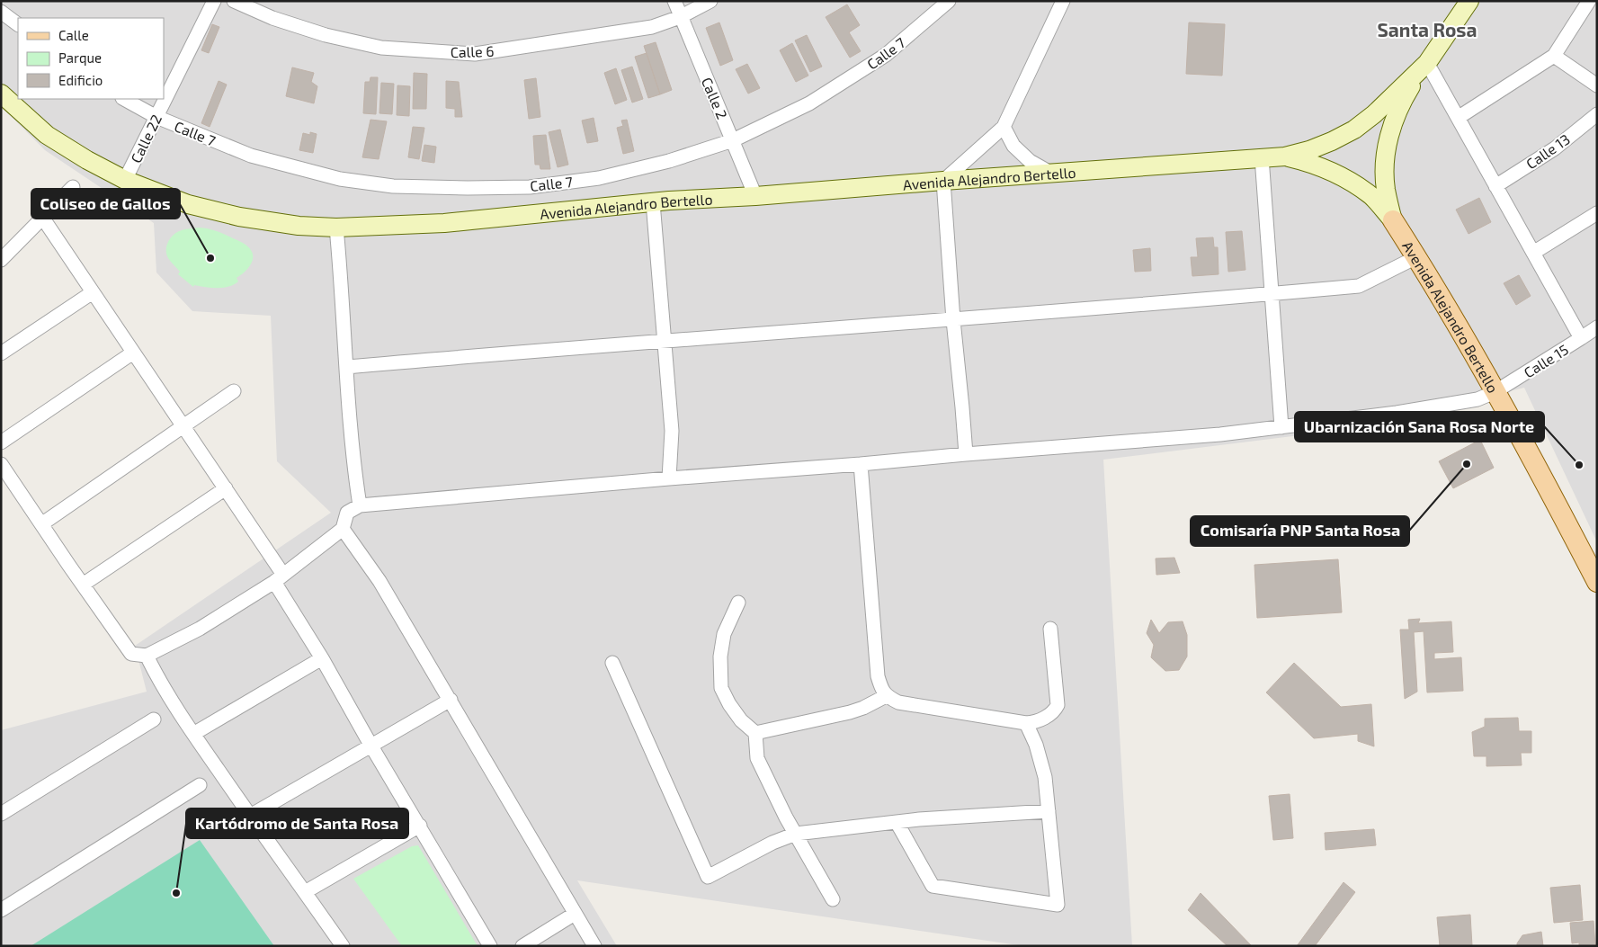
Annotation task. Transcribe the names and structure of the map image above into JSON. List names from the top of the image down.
{
  "streets": {
    "main road": ["Avenida Alejandro Bertello"],
    "street": [
      "Calle 6",
      "Calle 7",
      "Calle 2",
      "Calle 22",
      "Calle 13",
      "Calle 15"
    ]
  },
  "crossings": [
    ["Calle 6", "Calle 2"],
    ["Calle 7", "Calle 2"],
    ["Calle 7", "Calle 22"],
    ["Calle 2", "Avenida Alejandro Bertello"],
    ["Calle 22", "Avenida Alejandro Bertello"],
    ["Avenida Alejandro Bertello", "Calle 15"]
  ],
  "districts": ["Santa Rosa"],
  "places": [
    "Coliseo de Gallos",
    "Comisaría PNP Santa Rosa",
    "Ubarnización Sana Rosa Norte",
    "Kartódromo de Santa Rosa"
  ],
  "legend": ["Calle", "Parque", "Edificio"]
}
